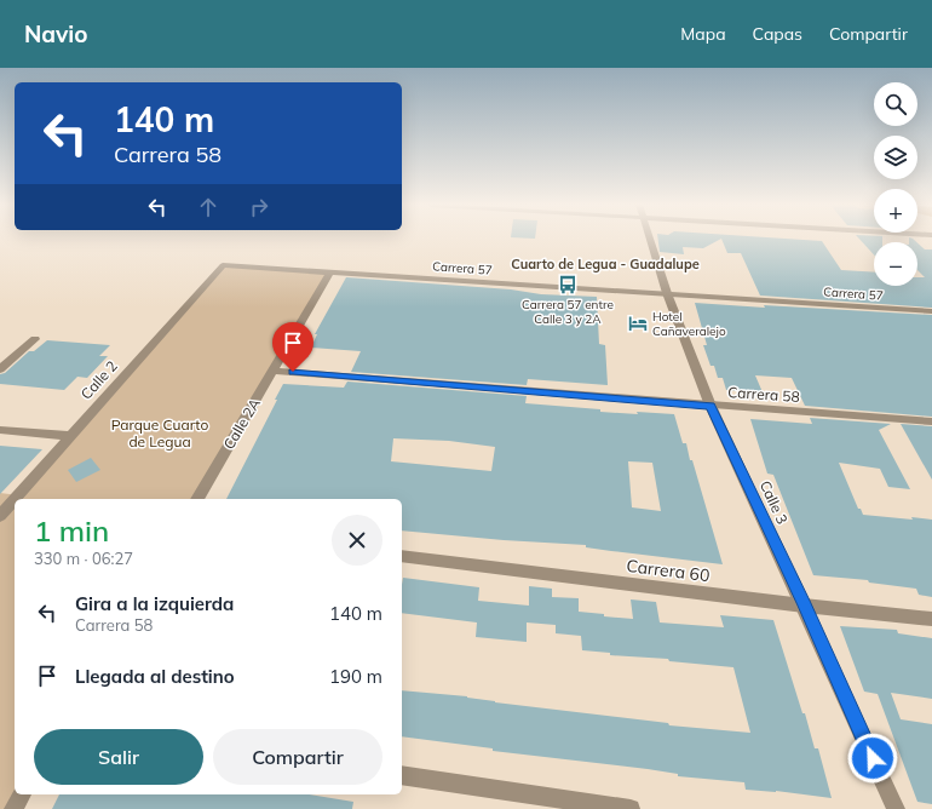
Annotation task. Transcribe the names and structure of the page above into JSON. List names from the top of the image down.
{
  "streets": {
    "street": [
      "Carrera 57",
      "Calle 2",
      "Carrera 58",
      "Calle 2A",
      "Calle 3",
      "Carrera 60"
    ]
  },
  "crossings": [
    ["Carrera 57", "Calle 2"],
    ["Carrera 57", "Calle 2A"],
    ["Carrera 57", "Calle 3"],
    ["Carrera 58", "Calle 2A"],
    ["Carrera 58", "Calle 3"],
    ["Calle 3", "Carrera 60"]
  ],
  "districts": ["Cuarto de Legua - Guadalupe"],
  "parks": ["Parque Cuarto de Legua"],
  "places": {
    "bus stop": ["Carrera 57 entre Calle 3 y 2A"],
    "hotel": ["Hotel Cañaveralejo"]
  },
  "page": {
    "header": "Navio",
    "nav": ["Mapa", "Capas", "Compartir"],
    "map_buttons": ["+", "−"],
    "turn": ["140 m", "Carrera 58"],
    "heading": ["1 min", "330 m · 06:27"],
    "list": [
      {
        "name": "Gira a la izquierda",
        "note": "Carrera 58",
        "value": "140 m"
      },
      {
        "name": "Llegada al destino",
        "value": "190 m"
      }
    ],
    "buttons": ["Salir", "Compartir"]
  }
}
